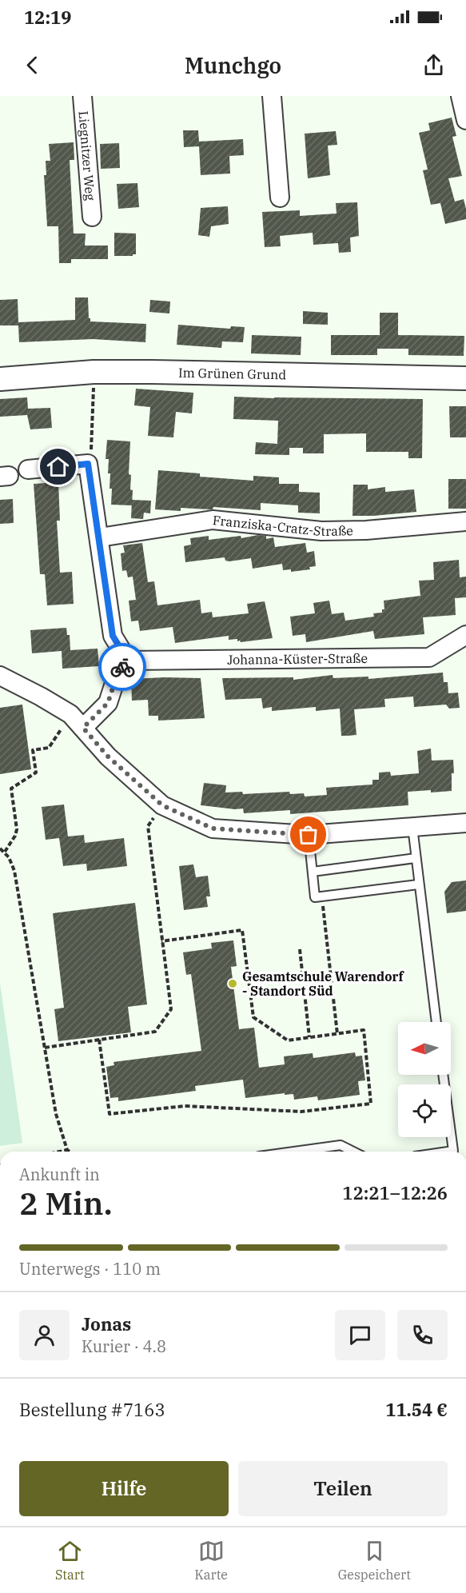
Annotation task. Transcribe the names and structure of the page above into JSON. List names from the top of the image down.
{
  "streets": {
    "street": [
      "Liegnitzer Weg",
      "Im Grünen Grund",
      "Franziska-Cratz-Straße",
      "Johanna-Küster-Straße"
    ]
  },
  "places": ["Gesamtschule Warendorf - Standort Süd"],
  "north": "left",
  "page": {
    "status": "12:19",
    "header": "Munchgo",
    "heading": ["2 Min.", "Ankunft in", "12:21–12:26"],
    "panel": [
      "Jonas",
      "Kurier · 4.8",
      "Bestellung #7163",
      "11.54 €"
    ],
    "bar": "Unterwegs · 110 m",
    "buttons": ["Hilfe", "Teilen"],
    "tabs": ["Start", "Karte", "Gespeichert"]
  }
}
